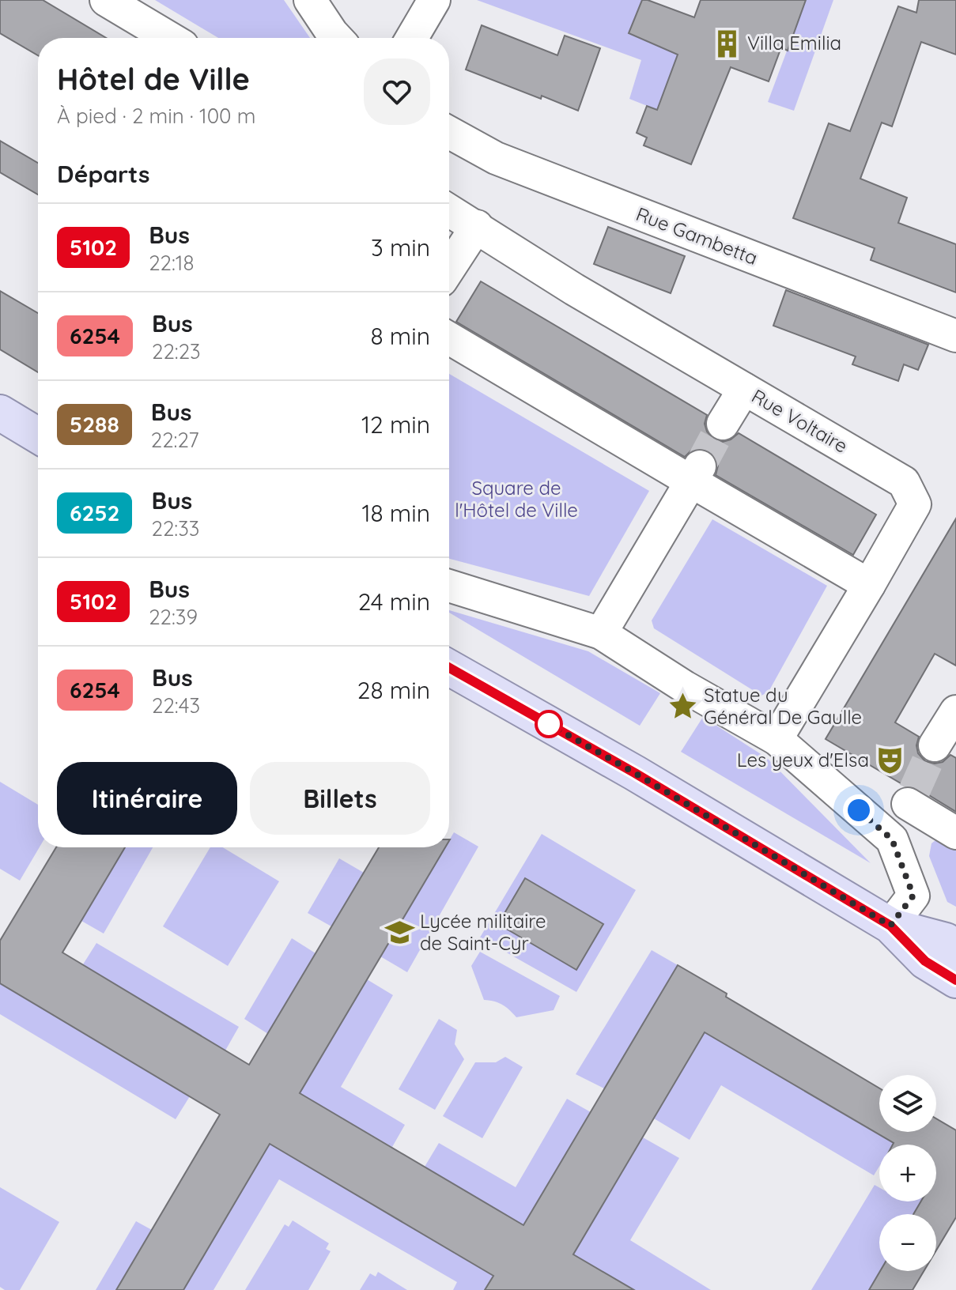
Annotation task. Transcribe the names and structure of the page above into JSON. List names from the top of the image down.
{
  "streets": {
    "street": ["Rue Gambetta", "Rue Voltaire"]
  },
  "parks": ["Square de l'Hôtel de Ville"],
  "places": {
    "building": ["Villa Emilia"],
    "place": ["Statue du Général De Gaulle"],
    "theatre": ["Les yeux d'Elsa"],
    "school or university": ["Lycée militaire de Saint-Cyr"]
  },
  "lines": ["bus line 5102"],
  "page": {
    "heading": [
      ["Hôtel de Ville", "À pied · 2 min · 100 m"],
      "Départs"
    ],
    "list": [
      {
        "mark": "5102",
        "name": "Bus",
        "note": "22:18",
        "value": "3 min"
      },
      {
        "mark": "6254",
        "name": "Bus",
        "note": "22:23",
        "value": "8 min"
      },
      {
        "mark": "5288",
        "name": "Bus",
        "note": "22:27",
        "value": "12 min"
      },
      {
        "mark": "6252",
        "name": "Bus",
        "note": "22:33",
        "value": "18 min"
      },
      {
        "mark": "5102",
        "name": "Bus",
        "note": "22:39",
        "value": "24 min"
      },
      {
        "mark": "6254",
        "name": "Bus",
        "note": "22:43",
        "value": "28 min"
      }
    ],
    "buttons": ["Itinéraire", "Billets"],
    "map_buttons": ["+", "−"]
  }
}
